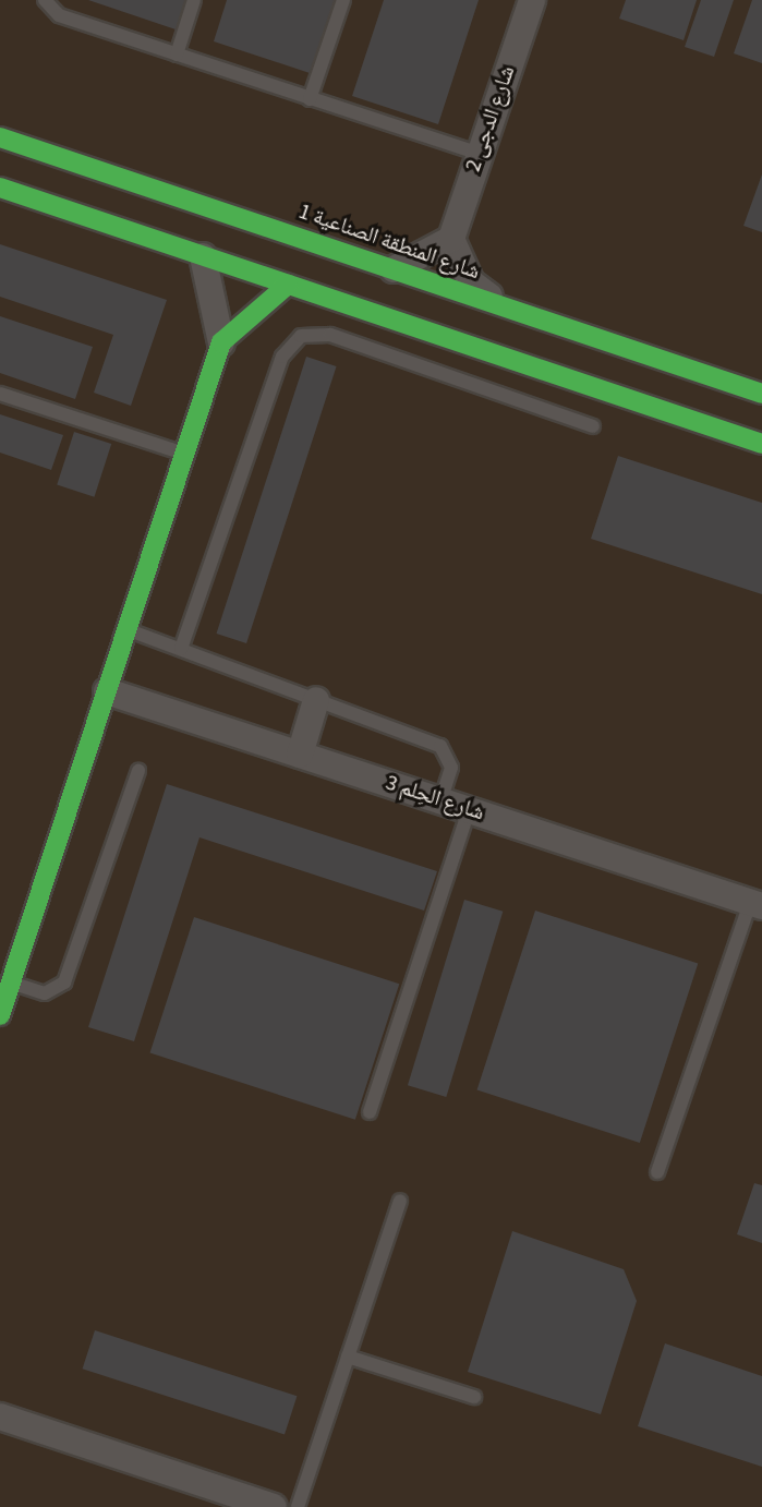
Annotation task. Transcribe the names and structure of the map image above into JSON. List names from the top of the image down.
{
  "streets": {
    "street": ["شارع الدجى 2", "شارع المنطقة الصناعية 1", "شارع الحِلم 3"]
  }
}
